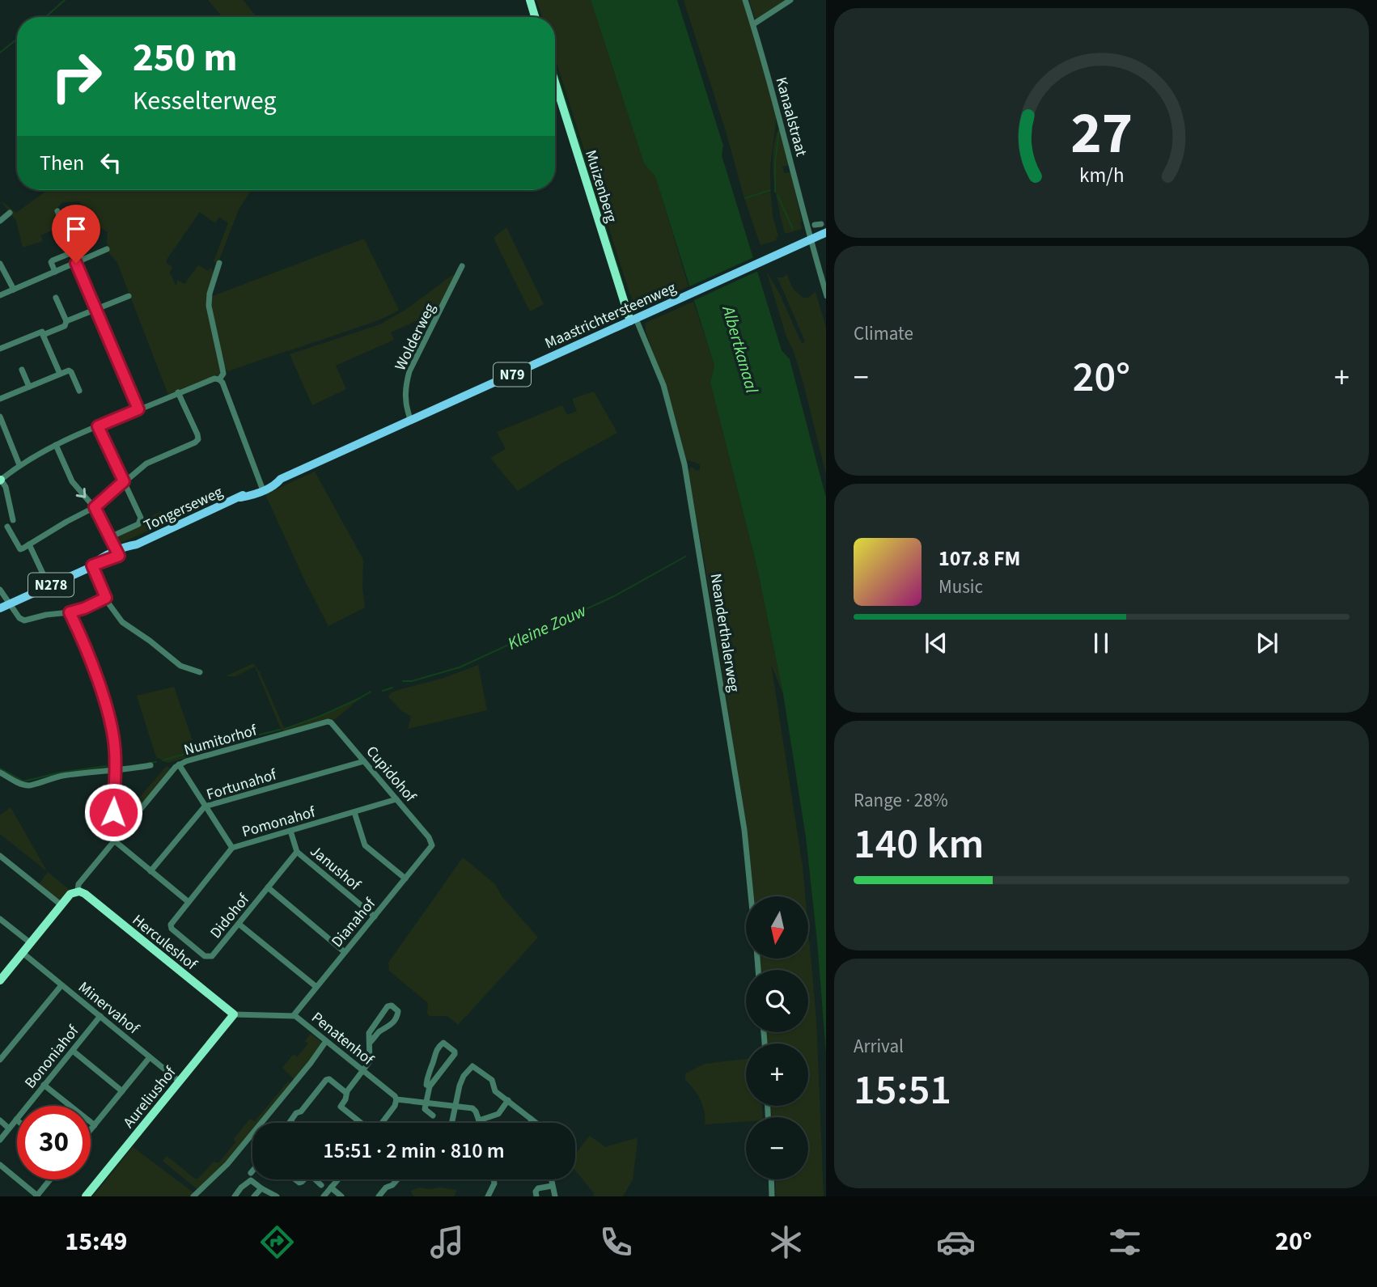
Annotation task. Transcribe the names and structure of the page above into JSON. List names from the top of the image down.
{
  "streets": {
    "main road": [
      "Maastrichtersteenweg",
      "N79",
      "Tongerseweg",
      "N278"
    ],
    "street": [
      "Kanaalstraat",
      "Muizenberg",
      "Wolderweg",
      "Neanderthalerweg",
      "Numitorhof",
      "Cupidohof",
      "Fortunahof",
      "Pomonahof",
      "Janushof",
      "Didohof",
      "Dianahof",
      "Herculeshof",
      "Minervahof",
      "Penatenhof",
      "Bononiahof",
      "Aureliushof"
    ]
  },
  "crossings": [
    ["Kanaalstraat", "Maastrichtersteenweg"],
    ["Muizenberg", "Maastrichtersteenweg"],
    ["Muizenberg", "Neanderthalerweg"],
    ["Maastrichtersteenweg", "Wolderweg"],
    ["Maastrichtersteenweg", "N278"],
    ["Maastrichtersteenweg", "Neanderthalerweg"],
    ["Tongerseweg", "N278"],
    ["Numitorhof", "Cupidohof"],
    ["Numitorhof", "Herculeshof"],
    ["Cupidohof", "Fortunahof"],
    ["Cupidohof", "Pomonahof"],
    ["Cupidohof", "Dianahof"],
    ["Pomonahof", "Janushof"],
    ["Pomonahof", "Didohof"],
    ["Janushof", "Didohof"],
    ["Janushof", "Dianahof"],
    ["Dianahof", "Penatenhof"],
    ["Herculeshof", "Penatenhof"],
    ["Herculeshof", "Aureliushof"],
    ["Minervahof", "Bononiahof"],
    ["Minervahof", "Aureliushof"],
    ["Penatenhof", "Aureliushof"]
  ],
  "water": ["Albertkanaal", "Kleine Zouw"],
  "north": "bottom",
  "page": {
    "turn": ["250 m", "Kesselterweg"],
    "then": "Then",
    "tile": [
      "Climate",
      ["Range · 28%", "140 km"],
      ["Arrival", "15:51"]
    ],
    "heat": ["−", "20°", "+"],
    "song": ["107.8 FM", "Music"],
    "map_buttons": ["+", "−"],
    "limit": "30",
    "trip": "15:51 · 2 min · 810 m",
    "tabs": ["15:49", "20°"],
    "gauge": ["27", "km/h"]
  }
}
